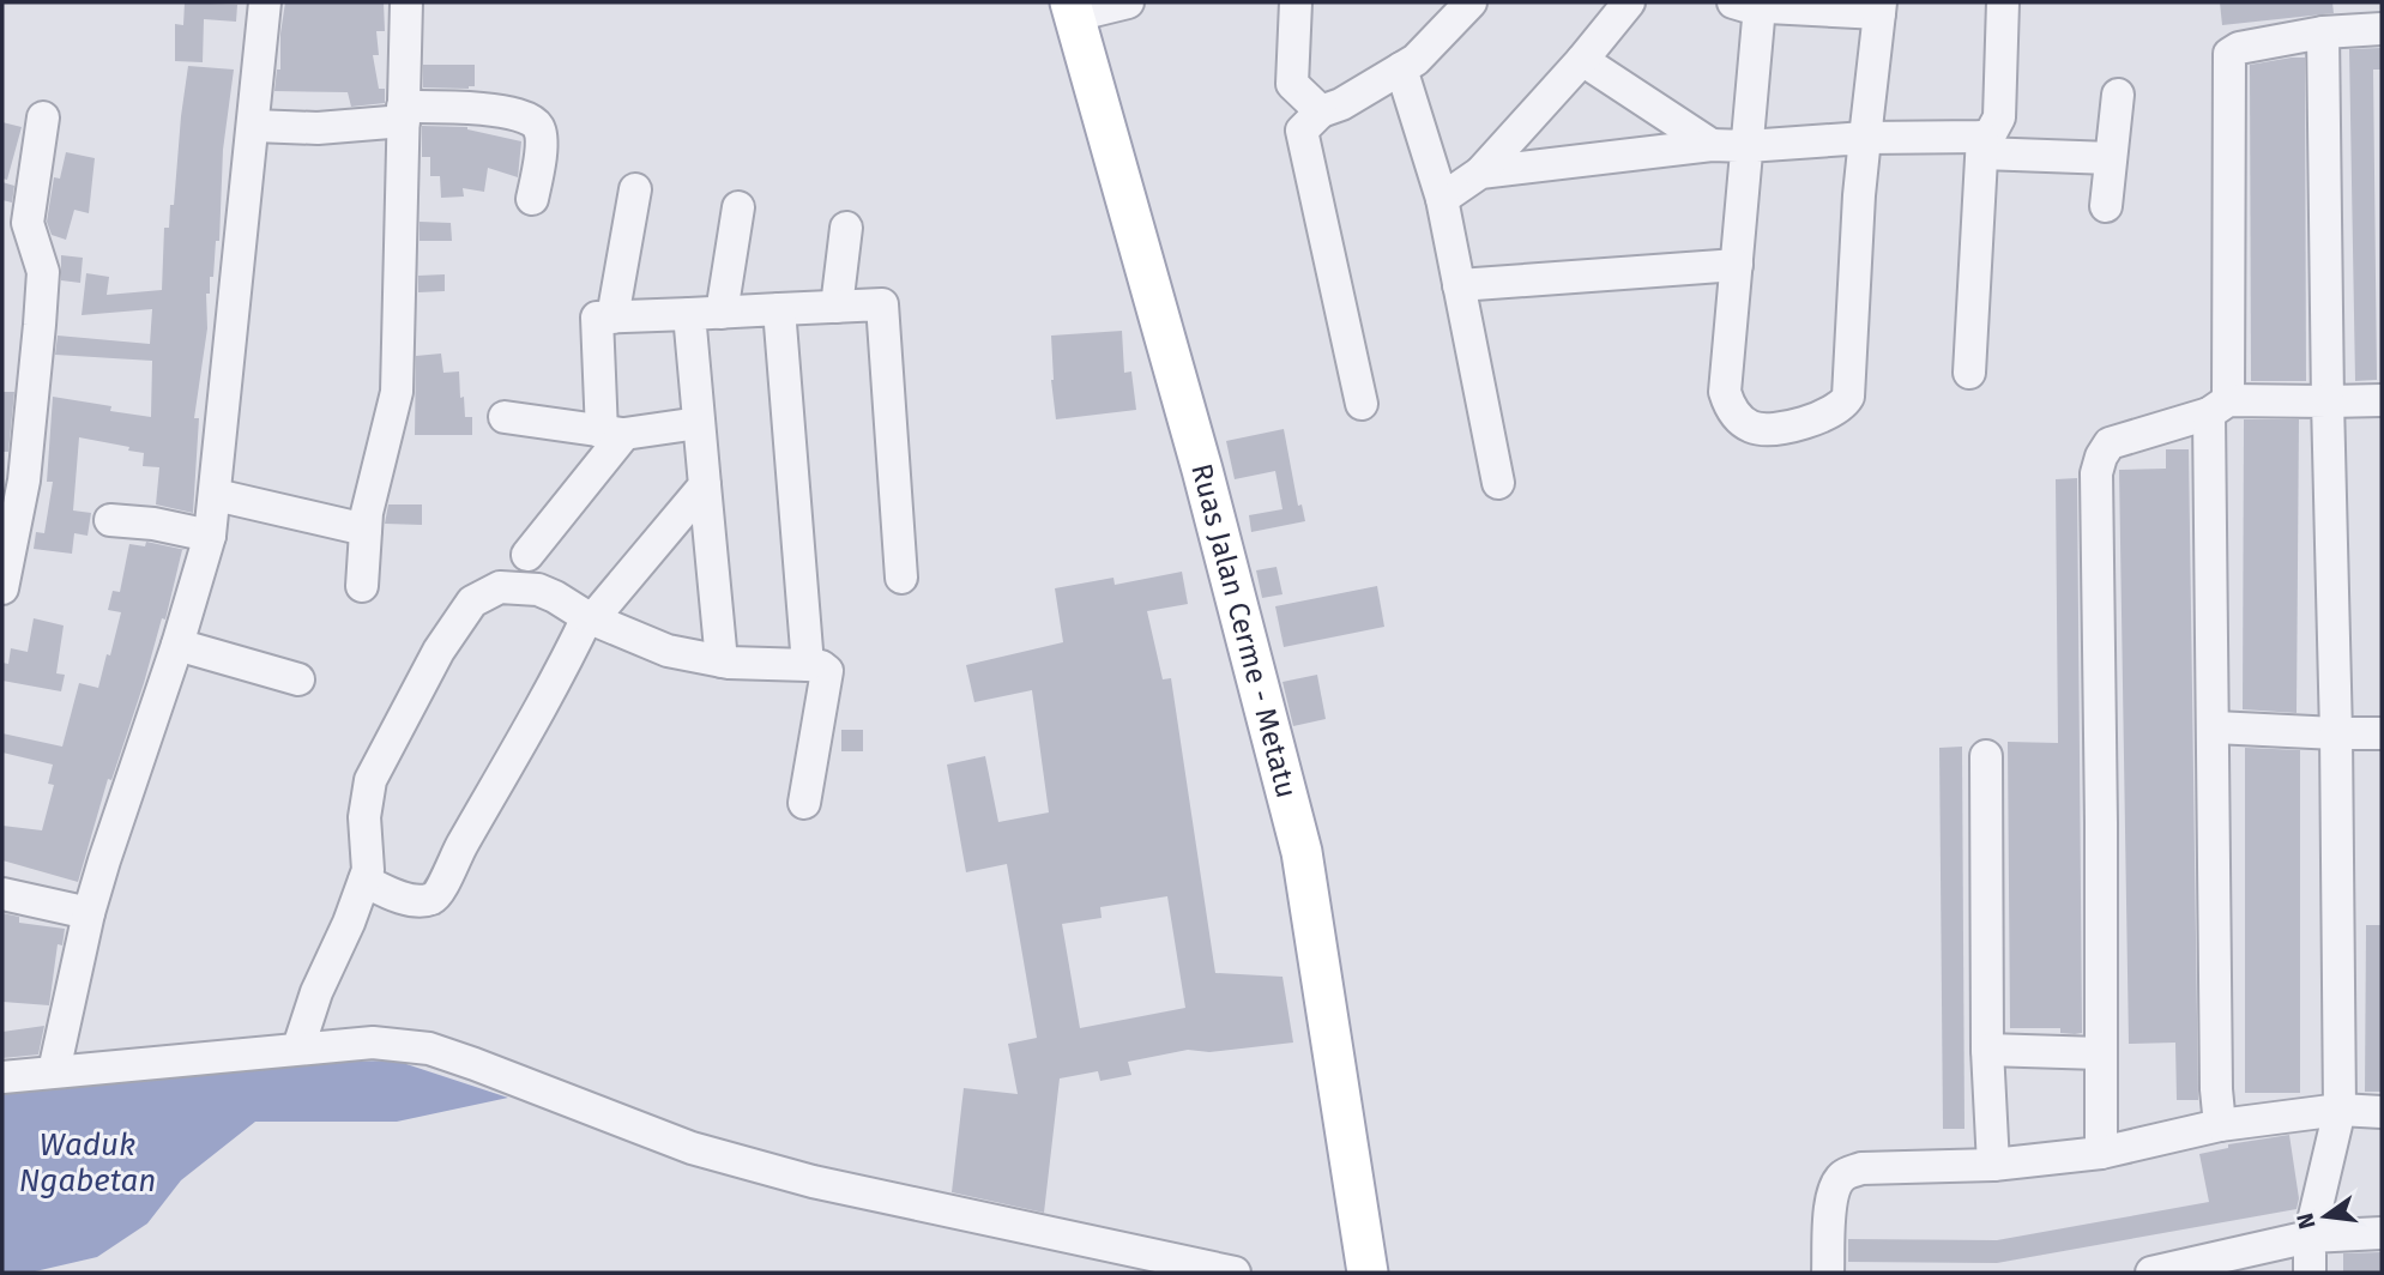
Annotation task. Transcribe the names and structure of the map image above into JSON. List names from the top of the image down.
{
  "streets": {
    "main road": ["Ruas Jalan Cerme - Metatu"]
  },
  "water": ["Waduk Ngabetan"],
  "north": "left"
}
